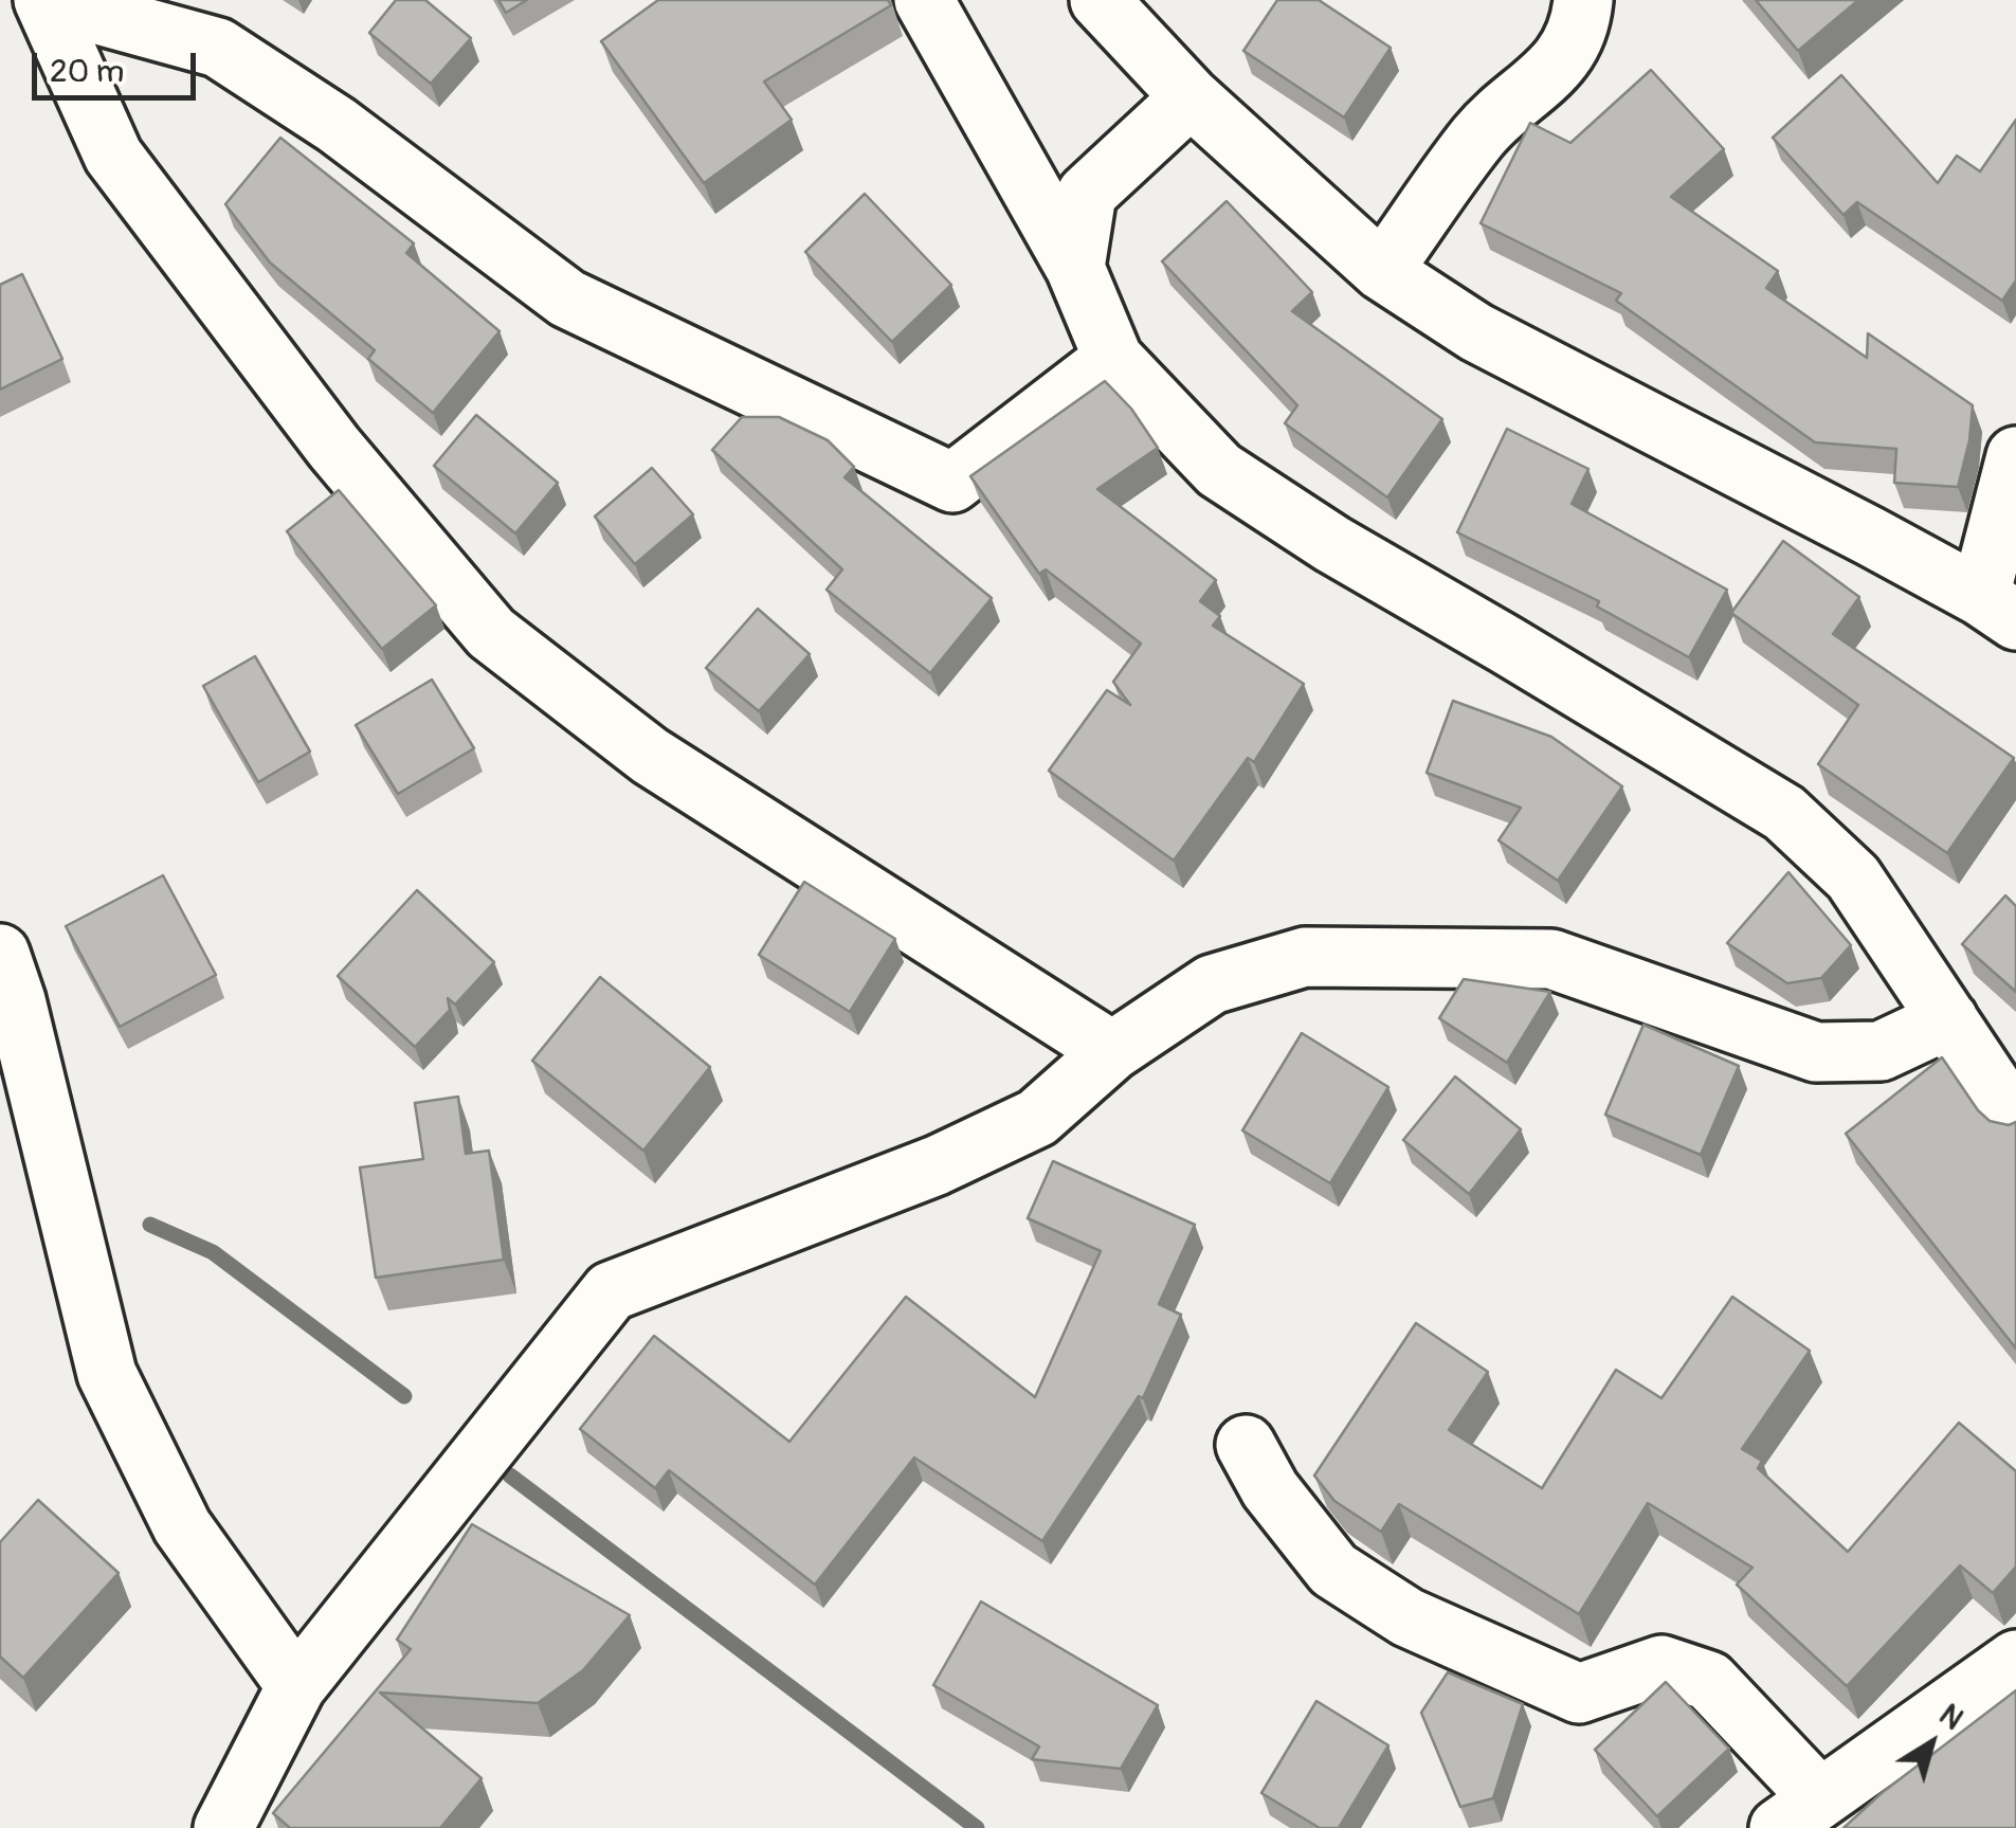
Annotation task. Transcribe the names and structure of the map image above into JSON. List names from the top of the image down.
{
  "scale_bar": "20 m",
  "north": "top right"
}
